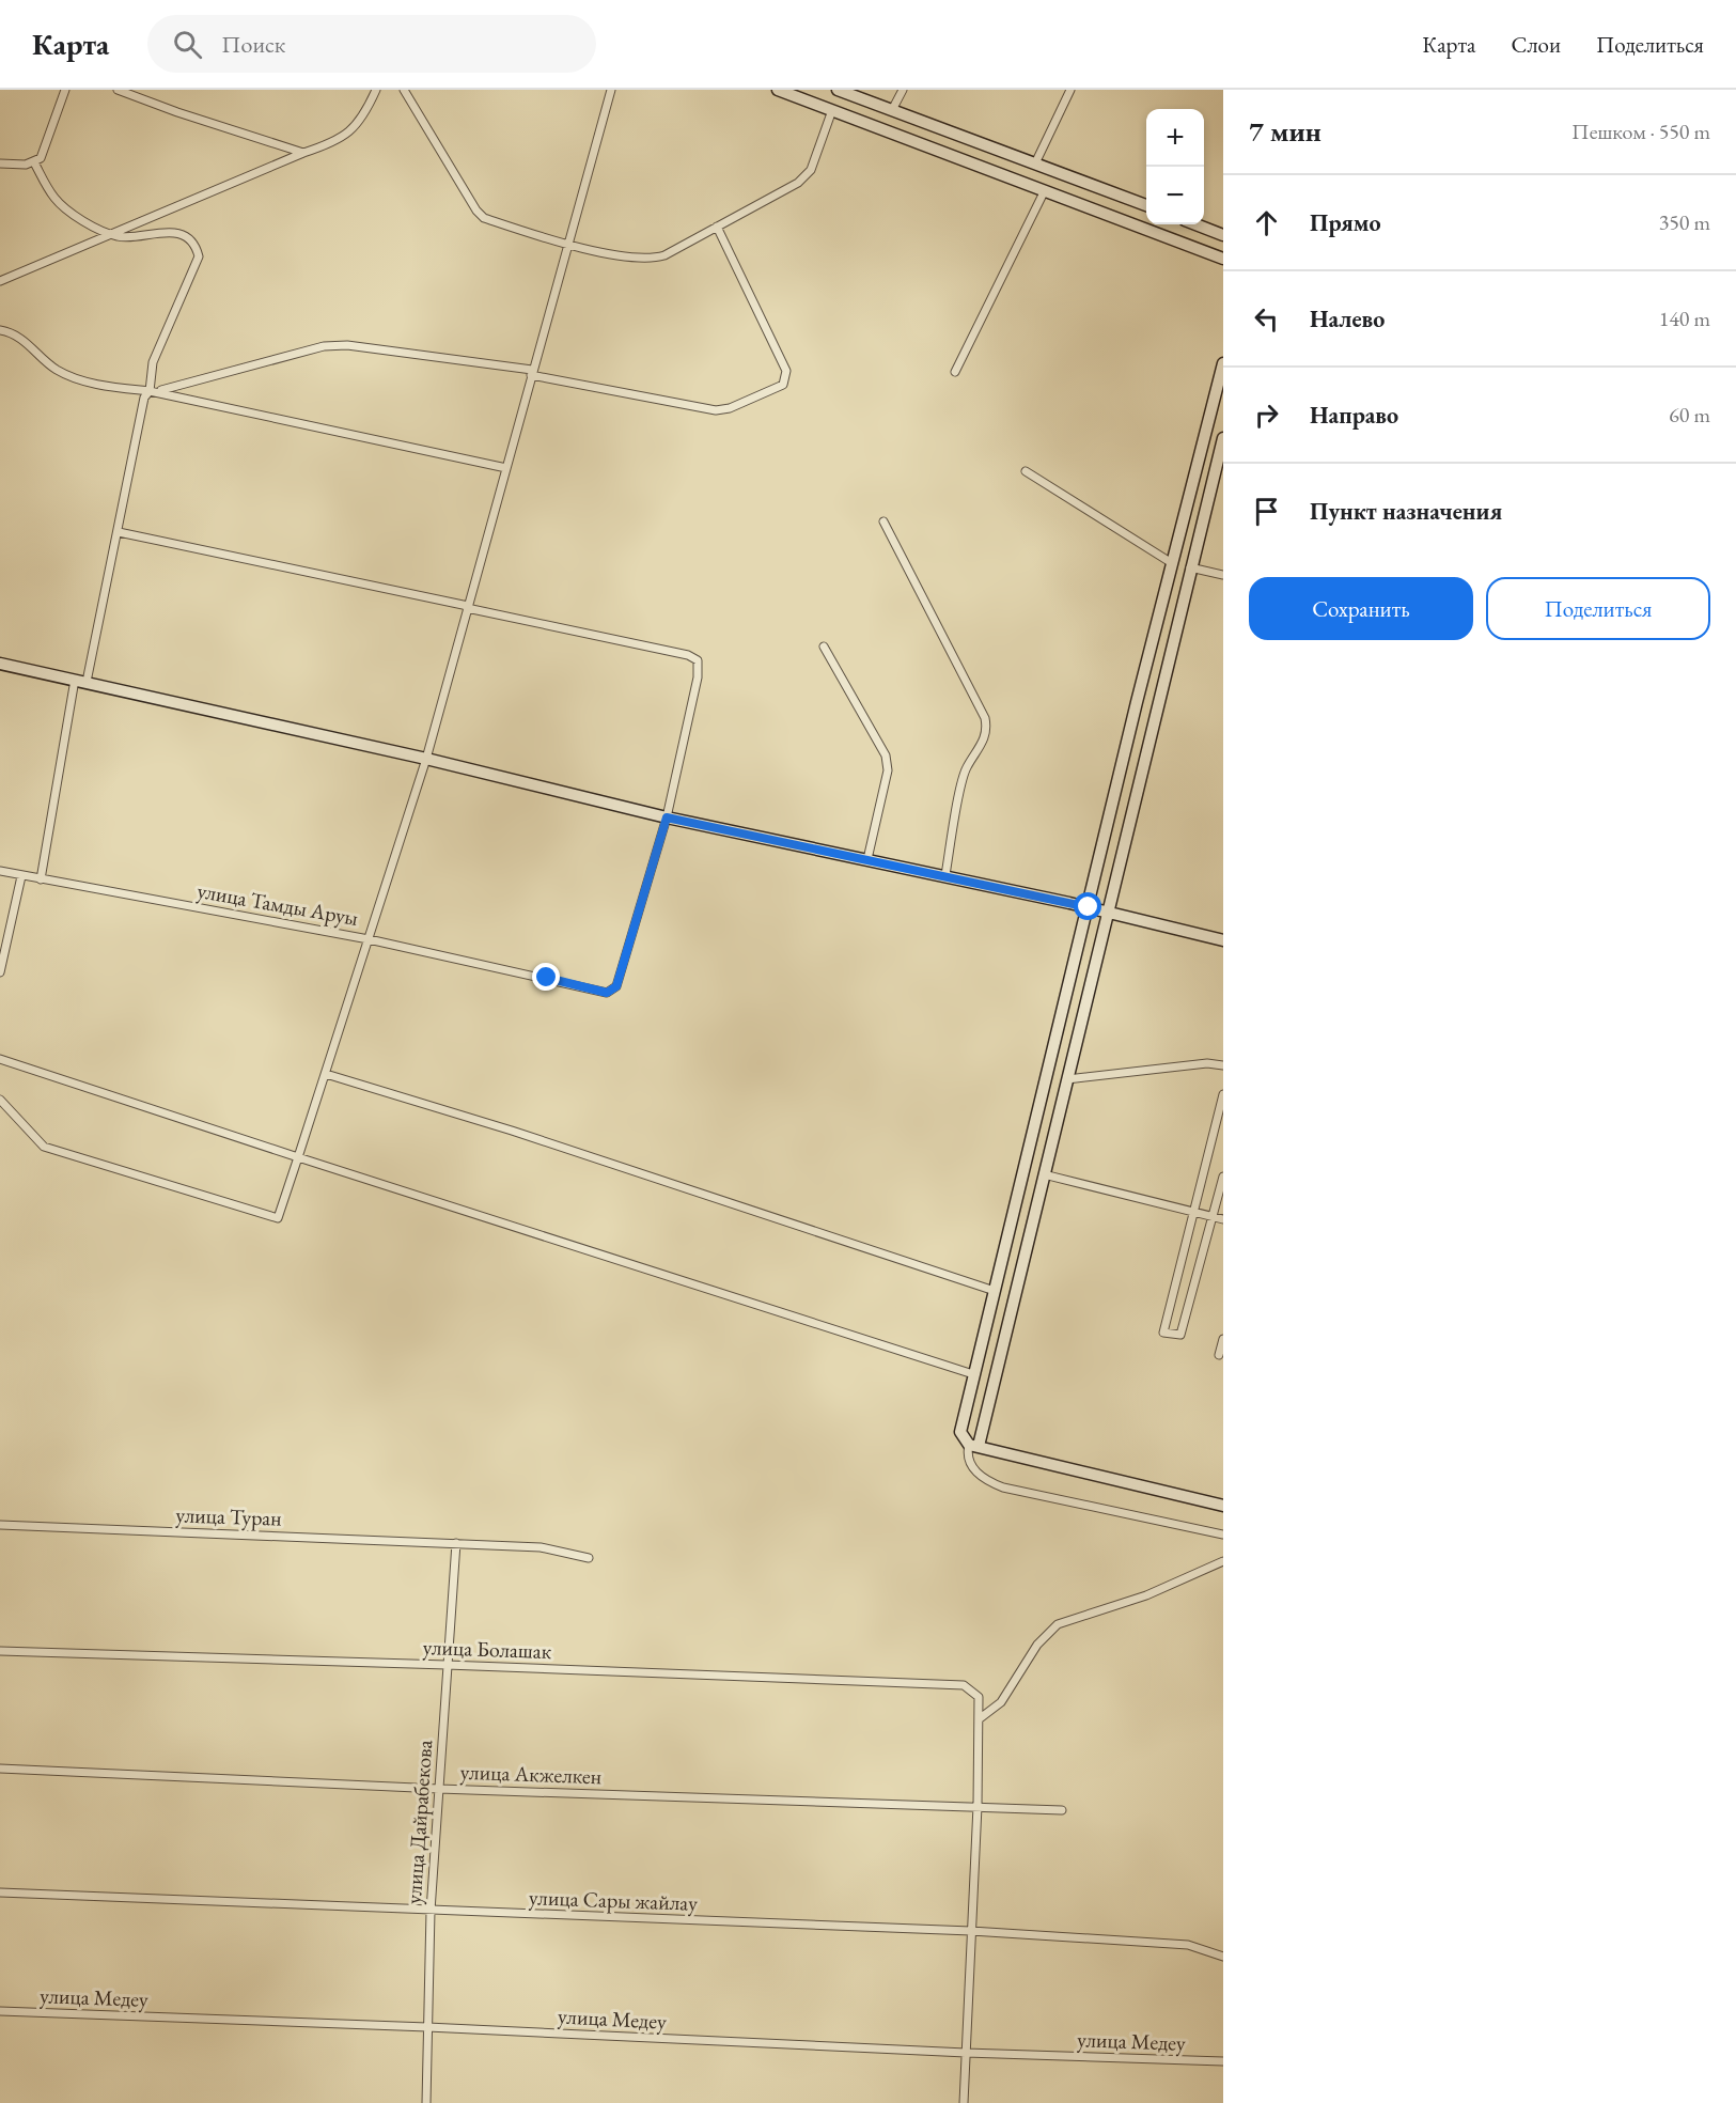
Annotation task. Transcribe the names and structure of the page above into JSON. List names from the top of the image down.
{
  "streets": {
    "street": [
      "улица Тамды Аруы",
      "улица Туран",
      "улица Болашак",
      "улица Акжелкен",
      "улица Дайрабекова",
      "улица Сары жайлау",
      "улица Медеу"
    ]
  },
  "crossings": [
    ["улица Туран", "улица Дайрабекова"],
    ["улица Болашак", "улица Дайрабекова"],
    ["улица Акжелкен", "улица Дайрабекова"],
    ["улица Дайрабекова", "улица Сары жайлау"],
    ["улица Дайрабекова", "улица Медеу"]
  ],
  "page": {
    "header": "Карта",
    "search": "Поиск",
    "nav": ["Карта", "Слои", "Поделиться"],
    "heading": ["7 мин", "Пешком · 550 m"],
    "map_buttons": ["+", "−"],
    "list": [
      ["Прямо", "350 m"],
      ["Налево", "140 m"],
      ["Направо", "60 m"],
      "Пункт назначения"
    ],
    "buttons": ["Сохранить", "Поделиться"]
  }
}
